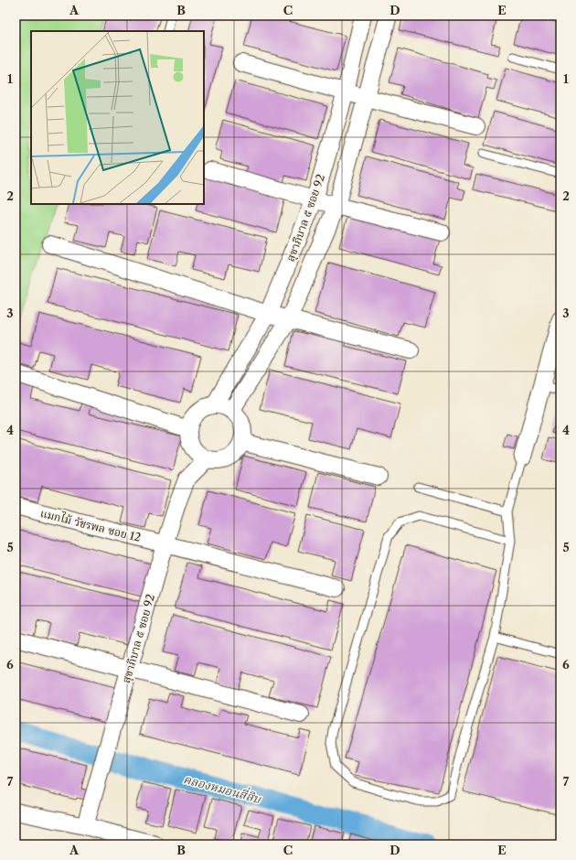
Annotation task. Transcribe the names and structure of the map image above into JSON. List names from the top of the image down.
{
  "streets": {
    "street": ["สุขาภิบาล ๕ ซอย 92", "แมกไม้ วัชรพล ซอย 12"]
  },
  "crossings": [
    ["สุขาภิบาล ๕ ซอย 92", "แมกไม้ วัชรพล ซอย 12"]
  ],
  "water": ["คลองหมอนสี่สิบ"],
  "grid": {
    "columns": [
      "A",
      "B",
      "C",
      "D",
      "E"
    ],
    "rows": [
      "1",
      "2",
      "3",
      "4",
      "5",
      "6",
      "7"
    ]
  }
}
